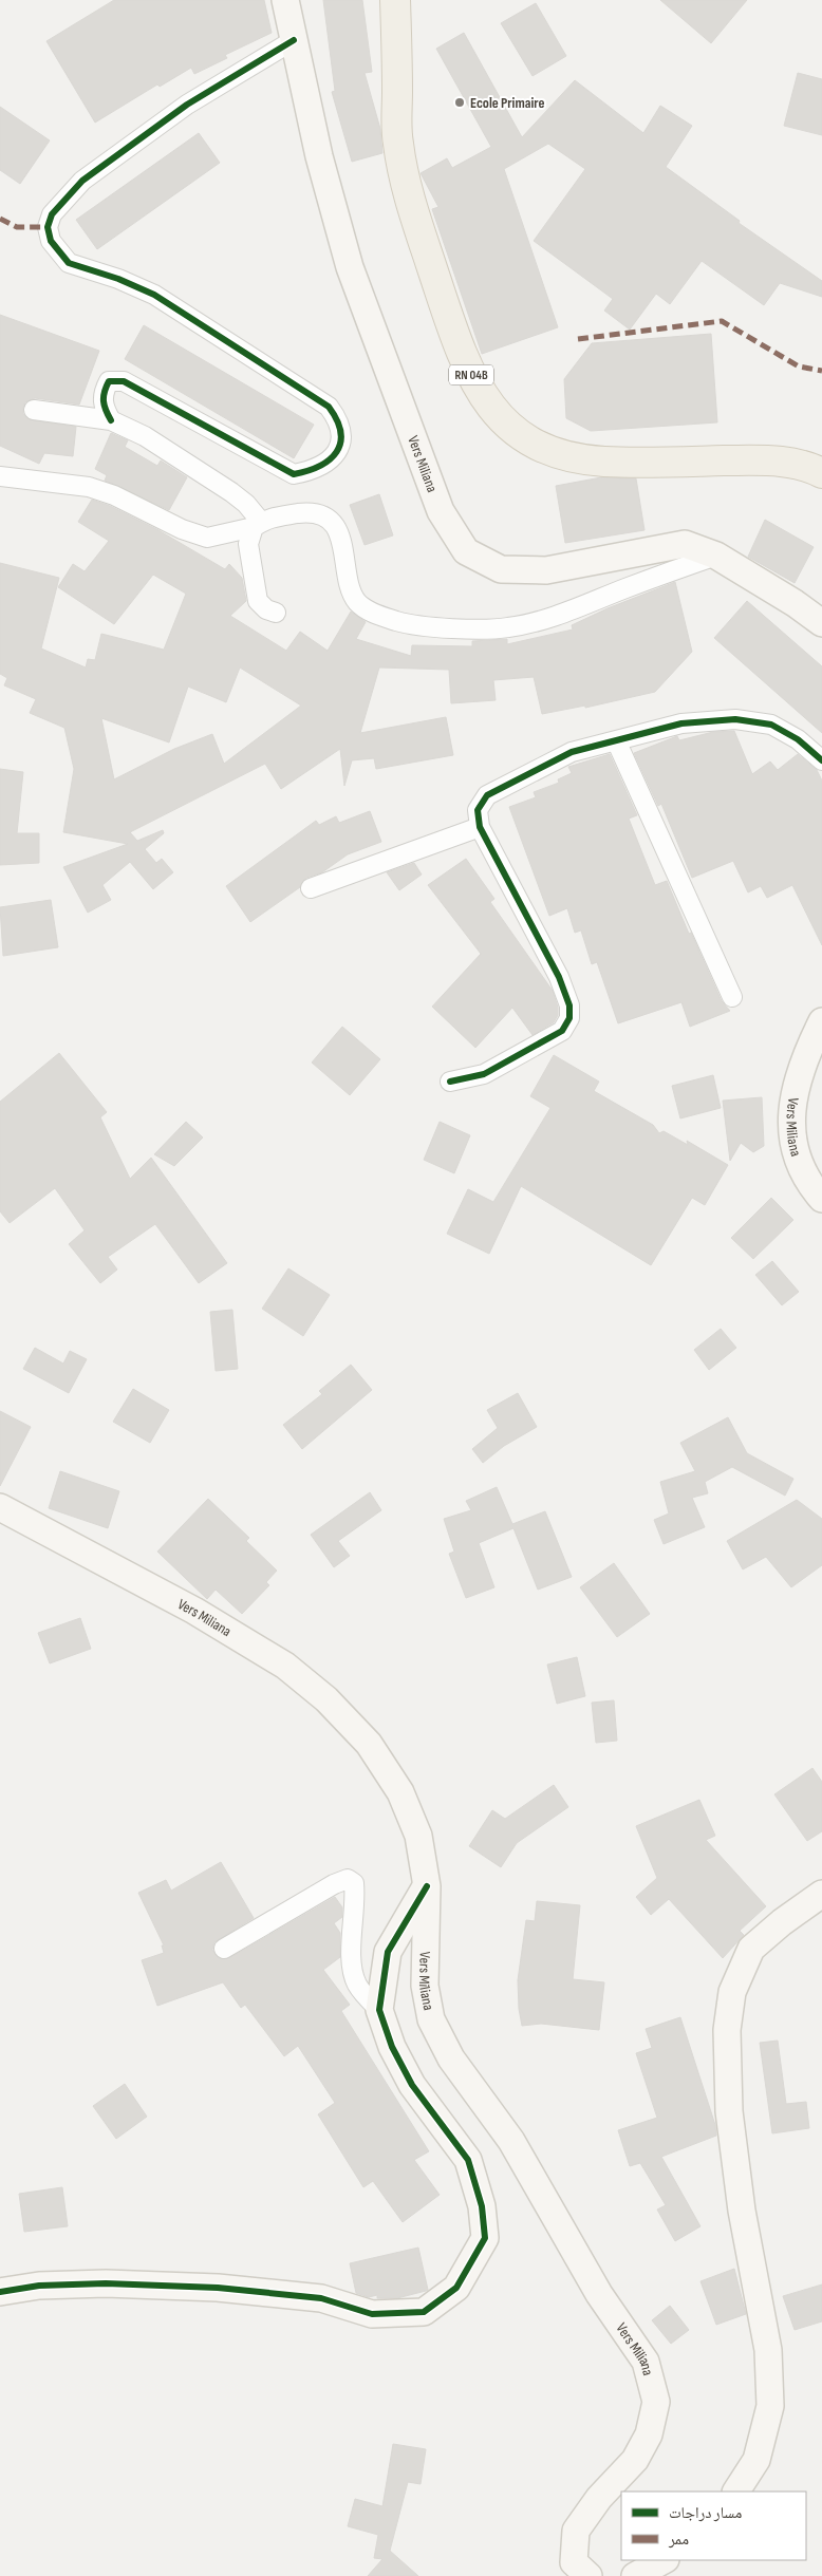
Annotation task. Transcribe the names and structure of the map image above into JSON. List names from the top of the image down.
{
  "streets": {
    "main road": ["RN 04B", "Vers Miliana"]
  },
  "places": ["Ecole Primaire"],
  "legend": ["مسار دراجات", "ممر"]
}
